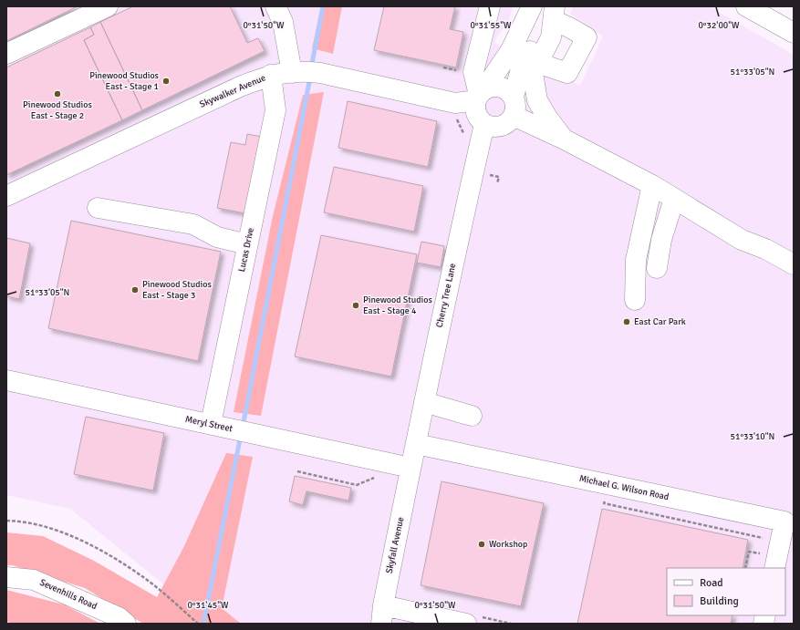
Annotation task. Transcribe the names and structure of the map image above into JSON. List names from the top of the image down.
{
  "streets": {
    "street": [
      "Skywalker Avenue",
      "Lucas Drive",
      "Cherry Tree Lane",
      "Meryl Street",
      "Michael G. Wilson Road",
      "Skyfall Avenue",
      "Sevenhills Road"
    ]
  },
  "crossings": [
    ["Skywalker Avenue", "Lucas Drive"],
    ["Skywalker Avenue", "Cherry Tree Lane"],
    ["Lucas Drive", "Meryl Street"],
    ["Cherry Tree Lane", "Meryl Street"],
    ["Cherry Tree Lane", "Michael G. Wilson Road"],
    ["Cherry Tree Lane", "Skyfall Avenue"],
    ["Meryl Street", "Skyfall Avenue"]
  ],
  "places": [
    "Pinewood Studios East - Stage 1",
    "Pinewood Studios East - Stage 2",
    "Pinewood Studios East - Stage 3",
    "Pinewood Studios East - Stage 4",
    "East Car Park",
    "Workshop"
  ],
  "legend": ["Road", "Building"],
  "coordinates": [
    "0°31'50\"W",
    "0°31'55\"W",
    "0°32'00\"W",
    "51°33'05\"N",
    "51°33'10\"N",
    "0°31'45\"W"
  ]
}
